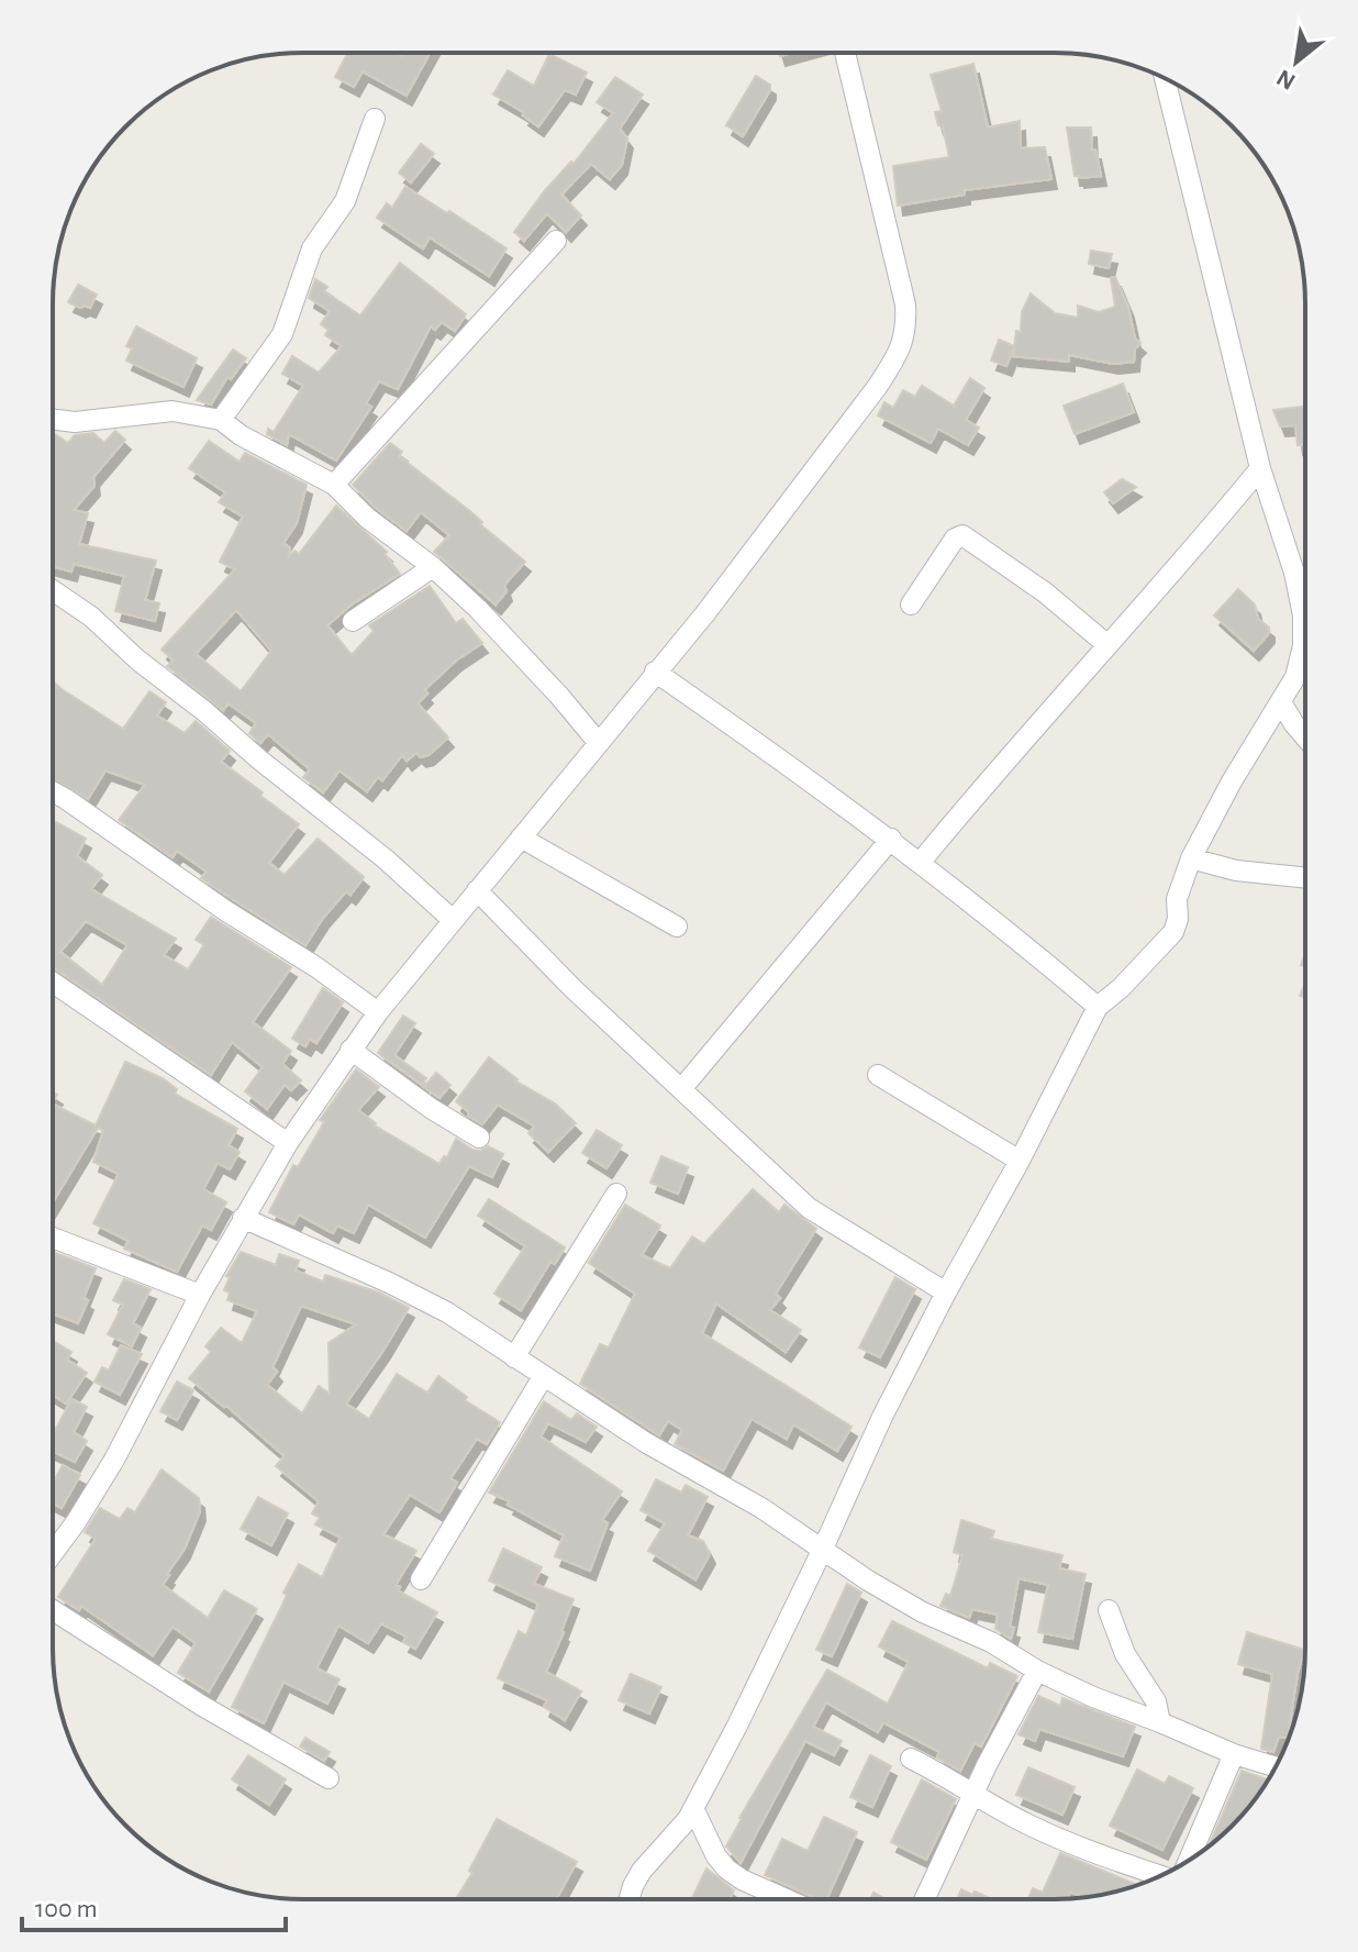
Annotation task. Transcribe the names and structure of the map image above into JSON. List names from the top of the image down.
{
  "scale_bar": "100 m",
  "north": "bottom left"
}
